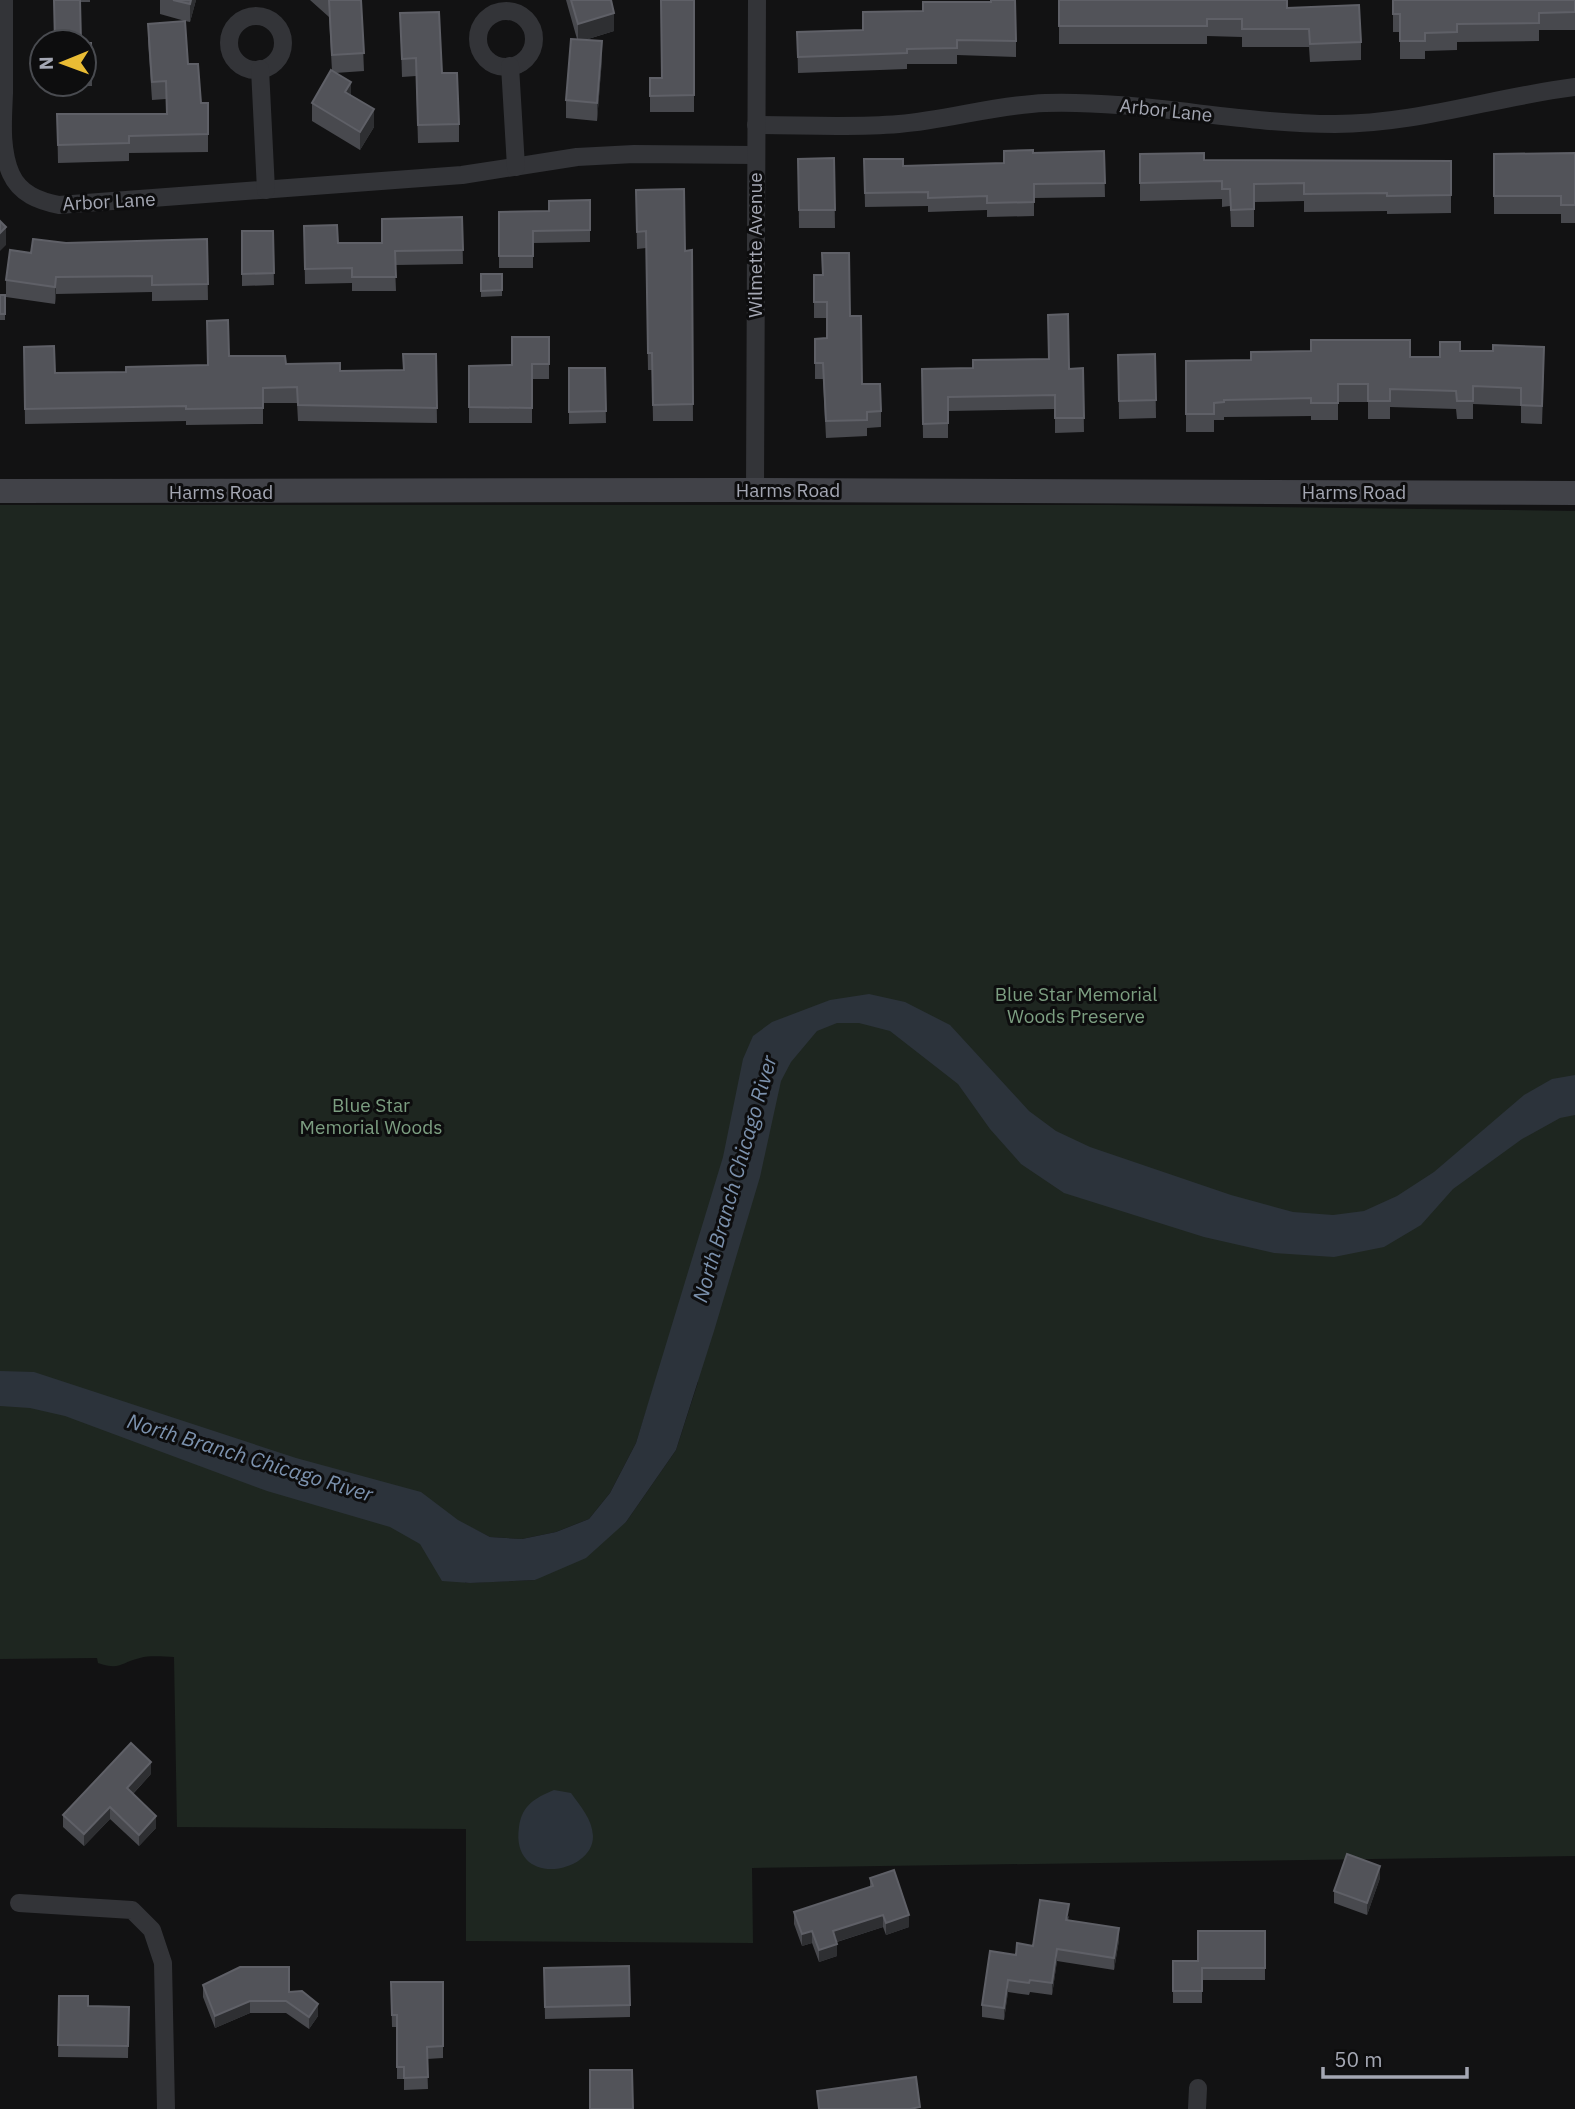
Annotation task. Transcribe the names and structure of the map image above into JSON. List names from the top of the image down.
{
  "streets": {
    "main road": ["Harms Road"],
    "street": ["Arbor Lane", "Wilmette Avenue"]
  },
  "crossings": [
    ["Arbor Lane", "Wilmette Avenue"],
    ["Wilmette Avenue", "Harms Road"]
  ],
  "water": ["North Branch Chicago River"],
  "parks": ["Blue Star Memorial Woods Preserve", "Blue Star Memorial Woods"],
  "scale_bar": "50 m",
  "north": "left"
}
